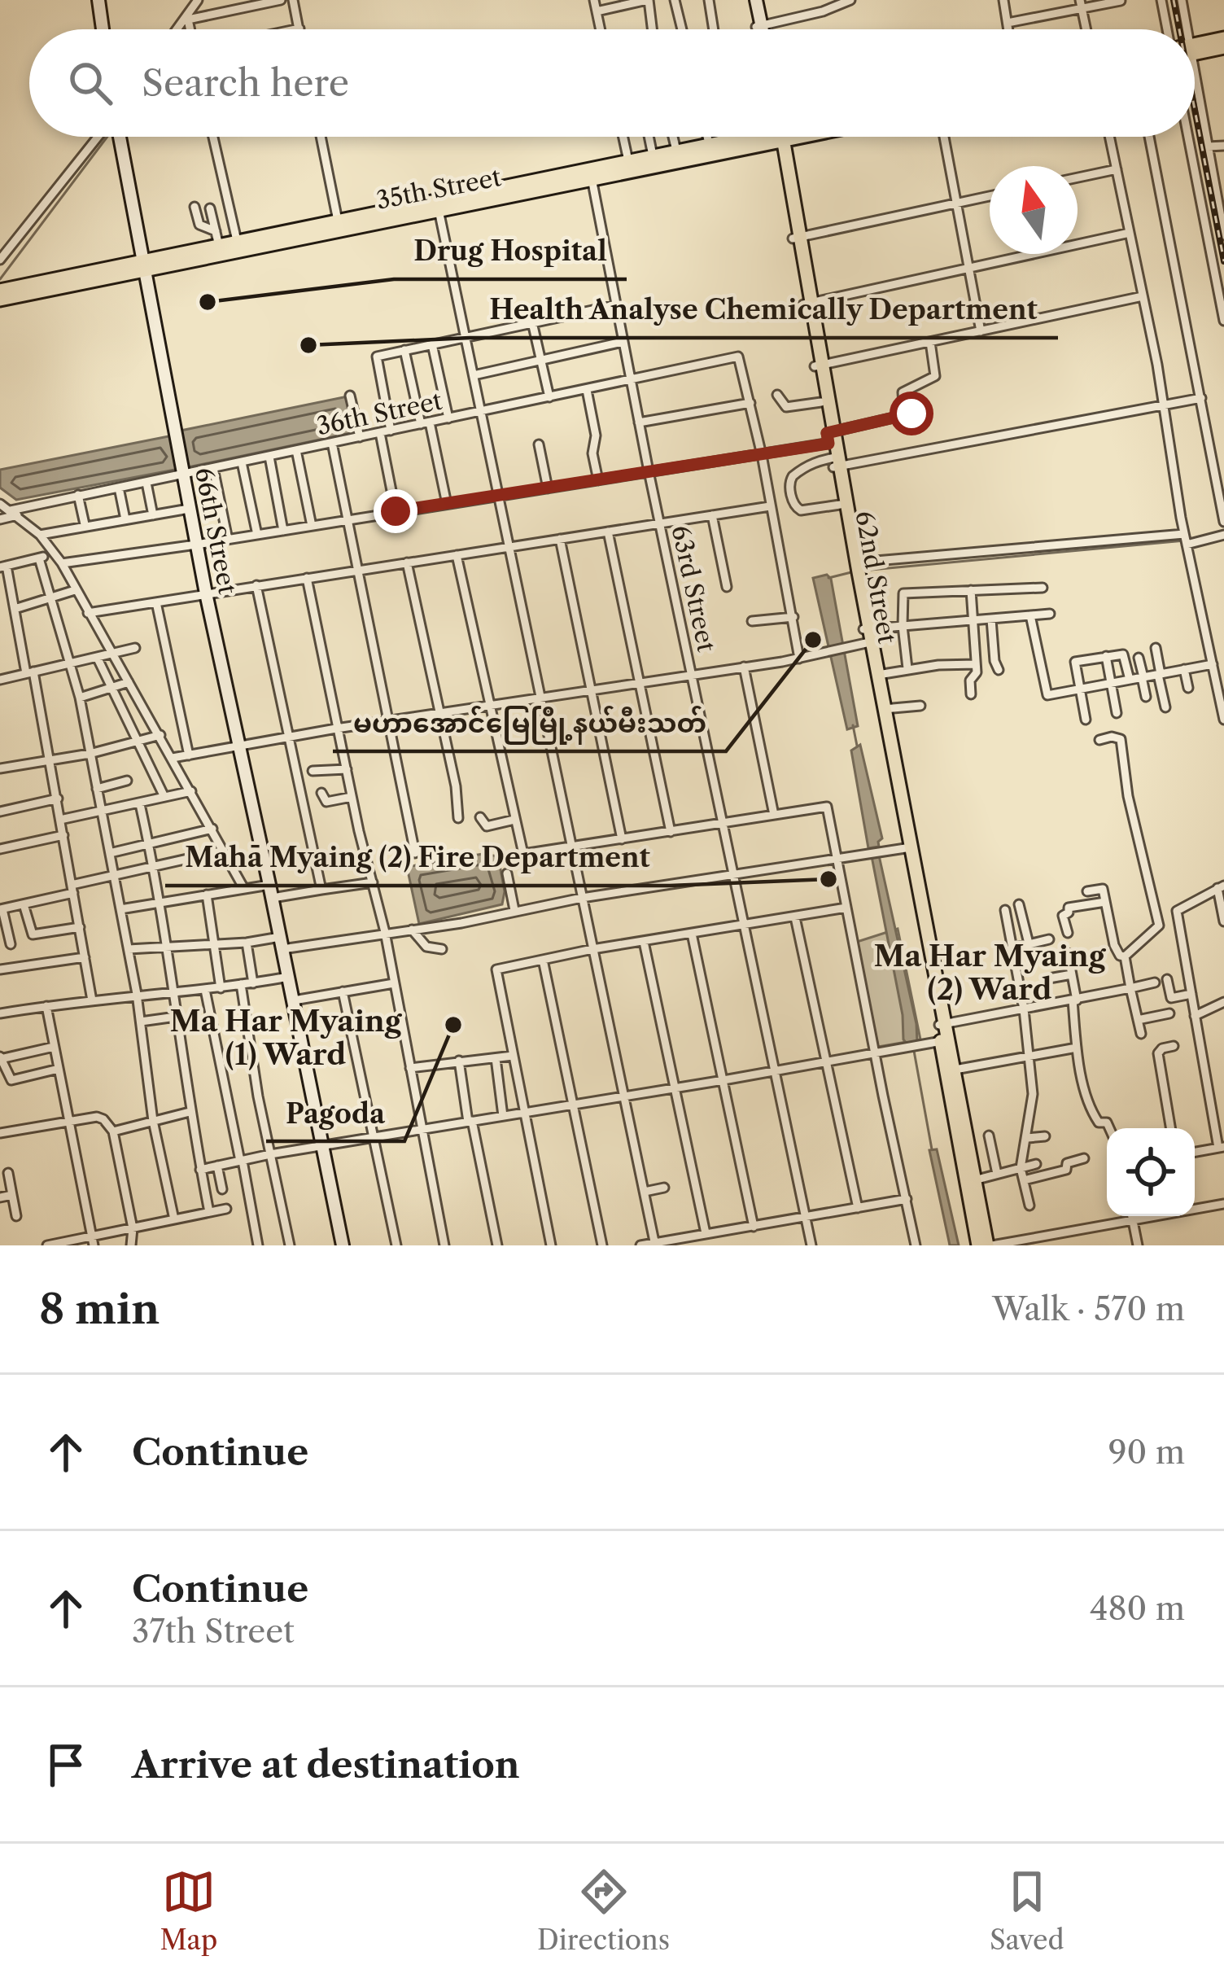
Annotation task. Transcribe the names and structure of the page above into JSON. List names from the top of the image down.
{
  "streets": {
    "main road": ["35th Street", "62nd Street"],
    "street": ["36th Street", "66th Street", "63rd Street"]
  },
  "crossings": [
    ["35th Street", "66th Street"],
    ["35th Street", "63rd Street"],
    ["36th Street", "66th Street"],
    ["36th Street", "63rd Street"]
  ],
  "districts": ["Ma Har Myaing (2) Ward", "Ma Har Myaing (1) Ward"],
  "places": [
    "Drug Hospital",
    "Health Analyse Chemically Department",
    "မဟာအောင်မြေမြို့နယ်မီးသတ်",
    "Mahā Myaing (2) Fire Department",
    "Pagoda"
  ],
  "north": "top",
  "page": {
    "search": "Search here",
    "heading": ["8 min", "Walk · 570 m"],
    "list": [
      ["Continue", "90 m"],
      ["Continue", "37th Street", "480 m"],
      "Arrive at destination"
    ],
    "nav": ["Map", "Directions", "Saved"]
  }
}
